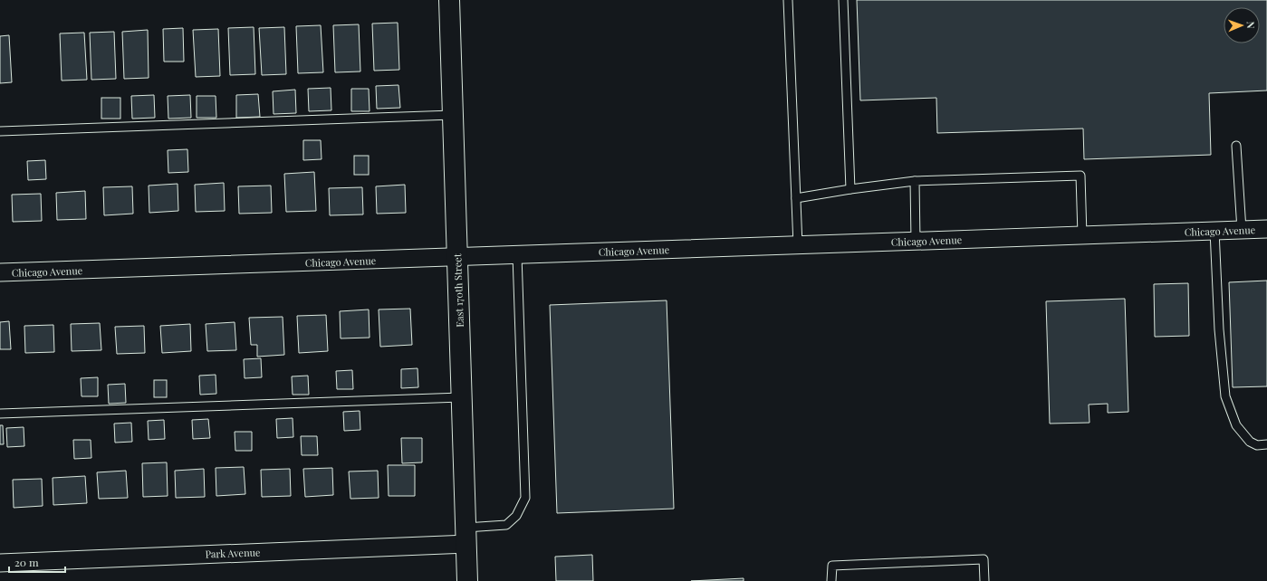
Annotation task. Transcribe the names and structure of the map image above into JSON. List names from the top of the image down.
{
  "streets": {
    "street": ["Chicago Avenue", "East 170th Street", "Park Avenue"]
  },
  "crossings": [
    ["Chicago Avenue", "East 170th Street"],
    ["East 170th Street", "Park Avenue"]
  ],
  "scale_bar": "20 m",
  "north": "right"
}
